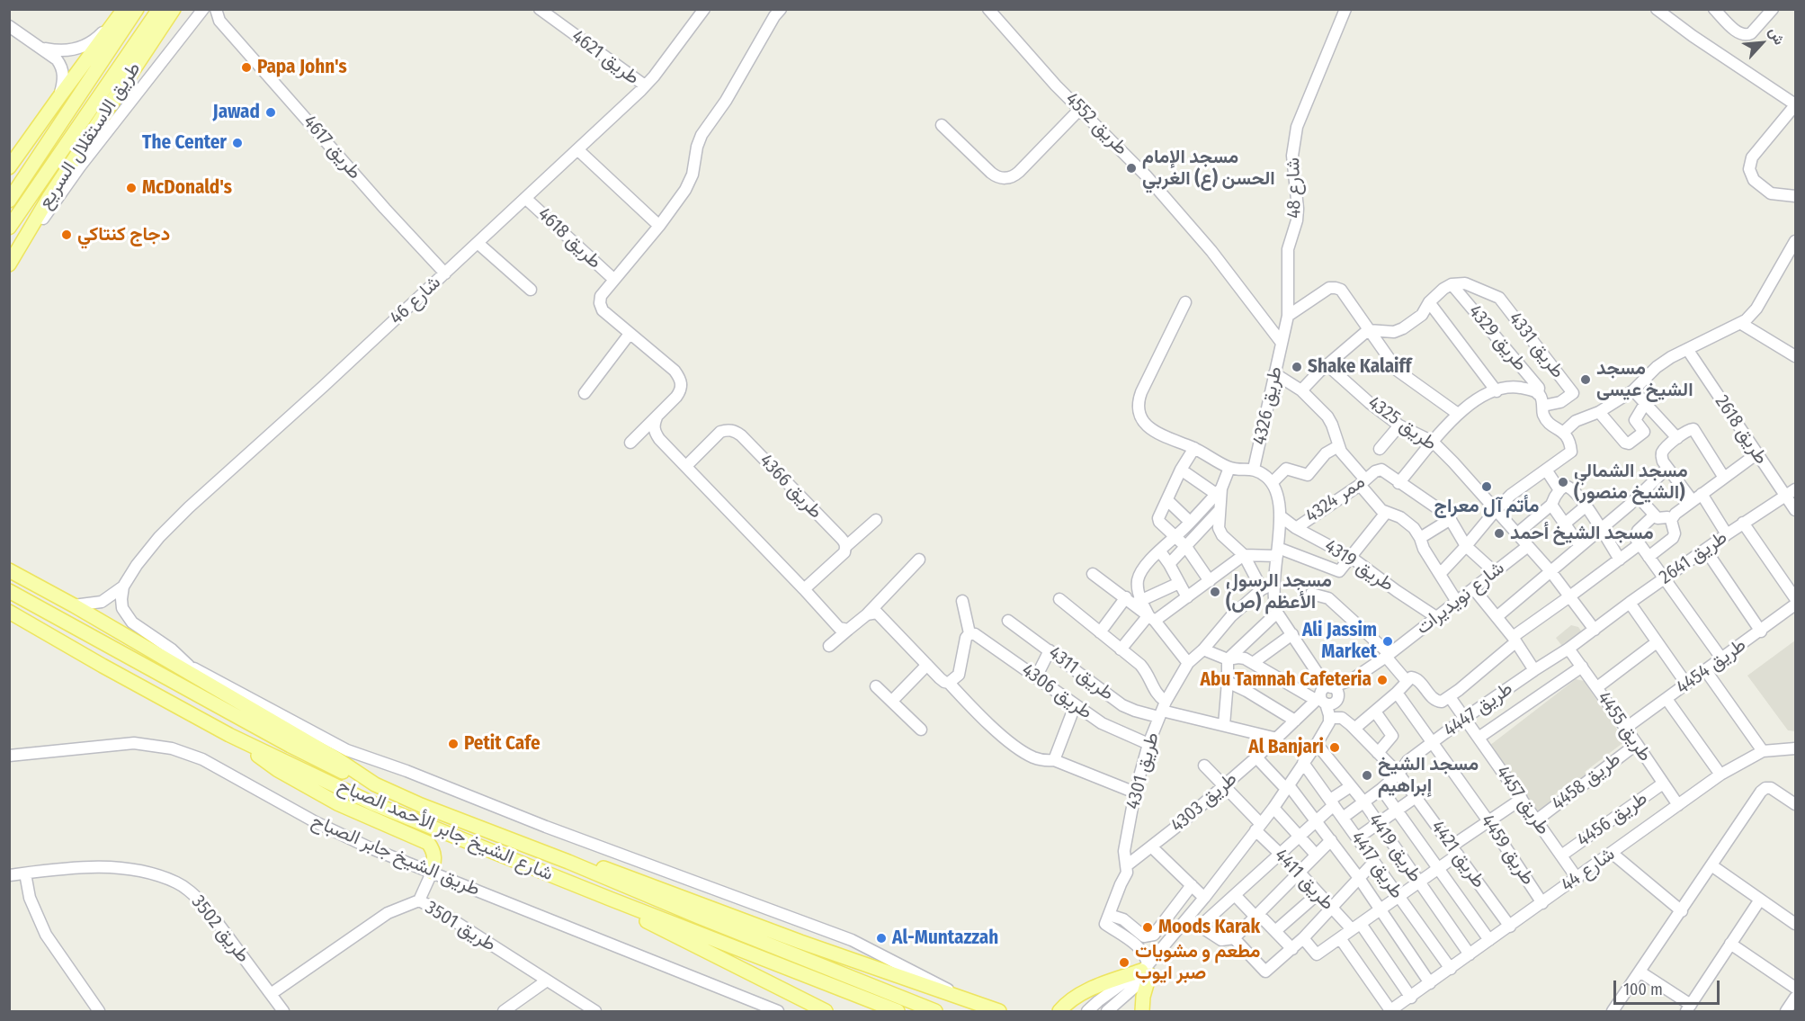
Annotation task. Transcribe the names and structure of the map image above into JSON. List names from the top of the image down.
{
  "streets": {
    "main road": ["طريق الاستقلال السريع", "شارع الشيخ جابر الأحمد الصباح"],
    "street": [
      "طريق 4621",
      "طريق 4552",
      "طريق 4617",
      "شارع 48",
      "طريق 4618",
      "شارع 46",
      "طريق 4329",
      "طريق 4331",
      "طريق 4326",
      "طريق 4325",
      "طريق 2618",
      "طريق 4366",
      "ممر 4324",
      "طريق 2641",
      "طريق 4319",
      "شارع نويديرات",
      "طريق 4454",
      "طريق 4311",
      "طريق 4306",
      "طريق 4447",
      "طريق 4455",
      "طريق 4301",
      "طريق 4458",
      "طريق 4457",
      "طريق 4303",
      "طريق 4456",
      "طريق 4419",
      "طريق 4459",
      "طريق 4421",
      "طريق الشيخ جابر الصباح",
      "طريق 4417",
      "شارع 44",
      "طريق 4411",
      "طريق 3501",
      "طريق 3502"
    ]
  },
  "crossings": [
    ["طريق 4621", "شارع 46"],
    ["طريق 4552", "شارع 48"],
    ["طريق 4552", "طريق 4326"],
    ["طريق 4617", "شارع 46"],
    ["شارع 48", "طريق 4326"],
    ["طريق 4618", "شارع 46"],
    ["شارع 46", "شارع الشيخ جابر الأحمد الصباح"],
    ["طريق 4329", "طريق 4331"],
    ["طريق 4326", "طريق 4319"],
    ["طريق 2618", "طريق 2641"],
    ["ممر 4324", "طريق 4319"],
    ["طريق 2641", "طريق 4447"],
    ["طريق 4319", "شارع نويديرات"],
    ["شارع نويديرات", "طريق 4303"],
    ["طريق 4454", "طريق 4455"],
    ["طريق 4311", "طريق 4301"],
    ["طريق 4311", "طريق 4303"],
    ["طريق 4306", "طريق 4301"],
    ["طريق 4447", "طريق 4455"],
    ["طريق 4447", "طريق 4457"],
    ["طريق 4447", "طريق 4419"],
    ["طريق 4447", "طريق 4459"],
    ["طريق 4447", "طريق 4421"],
    ["طريق 4447", "طريق 4417"],
    ["طريق 4455", "طريق 4458"],
    ["طريق 4455", "طريق 4456"],
    ["طريق 4455", "شارع 44"],
    ["طريق 4301", "طريق 4303"],
    ["طريق 4458", "طريق 4457"],
    ["طريق 4457", "طريق 4456"],
    ["طريق 4457", "شارع 44"],
    ["طريق 4303", "طريق 4411"],
    ["طريق 4419", "شارع 44"],
    ["طريق 4459", "شارع 44"],
    ["طريق 4421", "شارع 44"],
    ["طريق 4417", "شارع 44"],
    ["شارع 44", "طريق 4411"],
    ["طريق 3501", "طريق 3502"]
  ],
  "places": [
    "Papa John's",
    "Jawad",
    "The Center",
    "مسجد الإمام الحسن (ع) الغربي",
    "McDonald's",
    "دجاج كنتاكي",
    "Shake Kalaiff",
    "مسجد الشيخ عيسى",
    "مسجد الشمالي (الشيخ منصور)",
    "مأتم آل معراج",
    "مسجد الشيخ أحمد",
    "مسجد الرسول الأعظم (ص)",
    "Ali Jassim Market",
    "Abu Tamnah Cafeteria",
    "Petit Cafe",
    "Al Banjari",
    "مسجد الشيخ إبراهيم",
    "Moods Karak",
    "Al-Muntazzah",
    "مطعم و مشويات صبر ايوب"
  ],
  "scale_bar": "100 m",
  "north": "top right"
}
